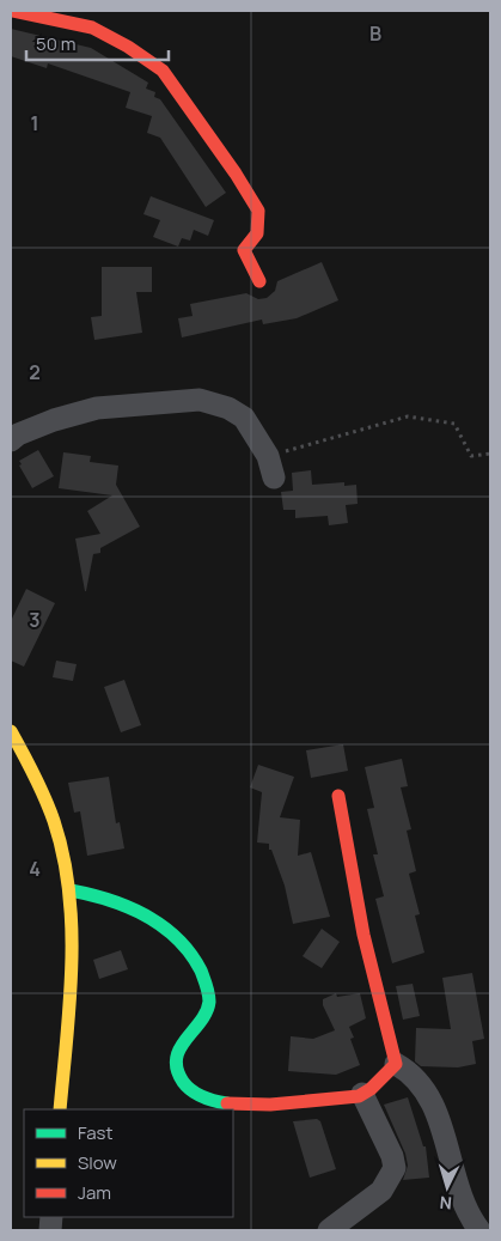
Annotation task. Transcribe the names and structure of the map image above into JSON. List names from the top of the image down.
{
  "legend": ["Fast", "Slow", "Jam"],
  "scale_bar": "50 m",
  "north": "bottom",
  "grid": {
    "columns": ["B"],
    "rows": [
      "1",
      "2",
      "3",
      "4"
    ]
  }
}
